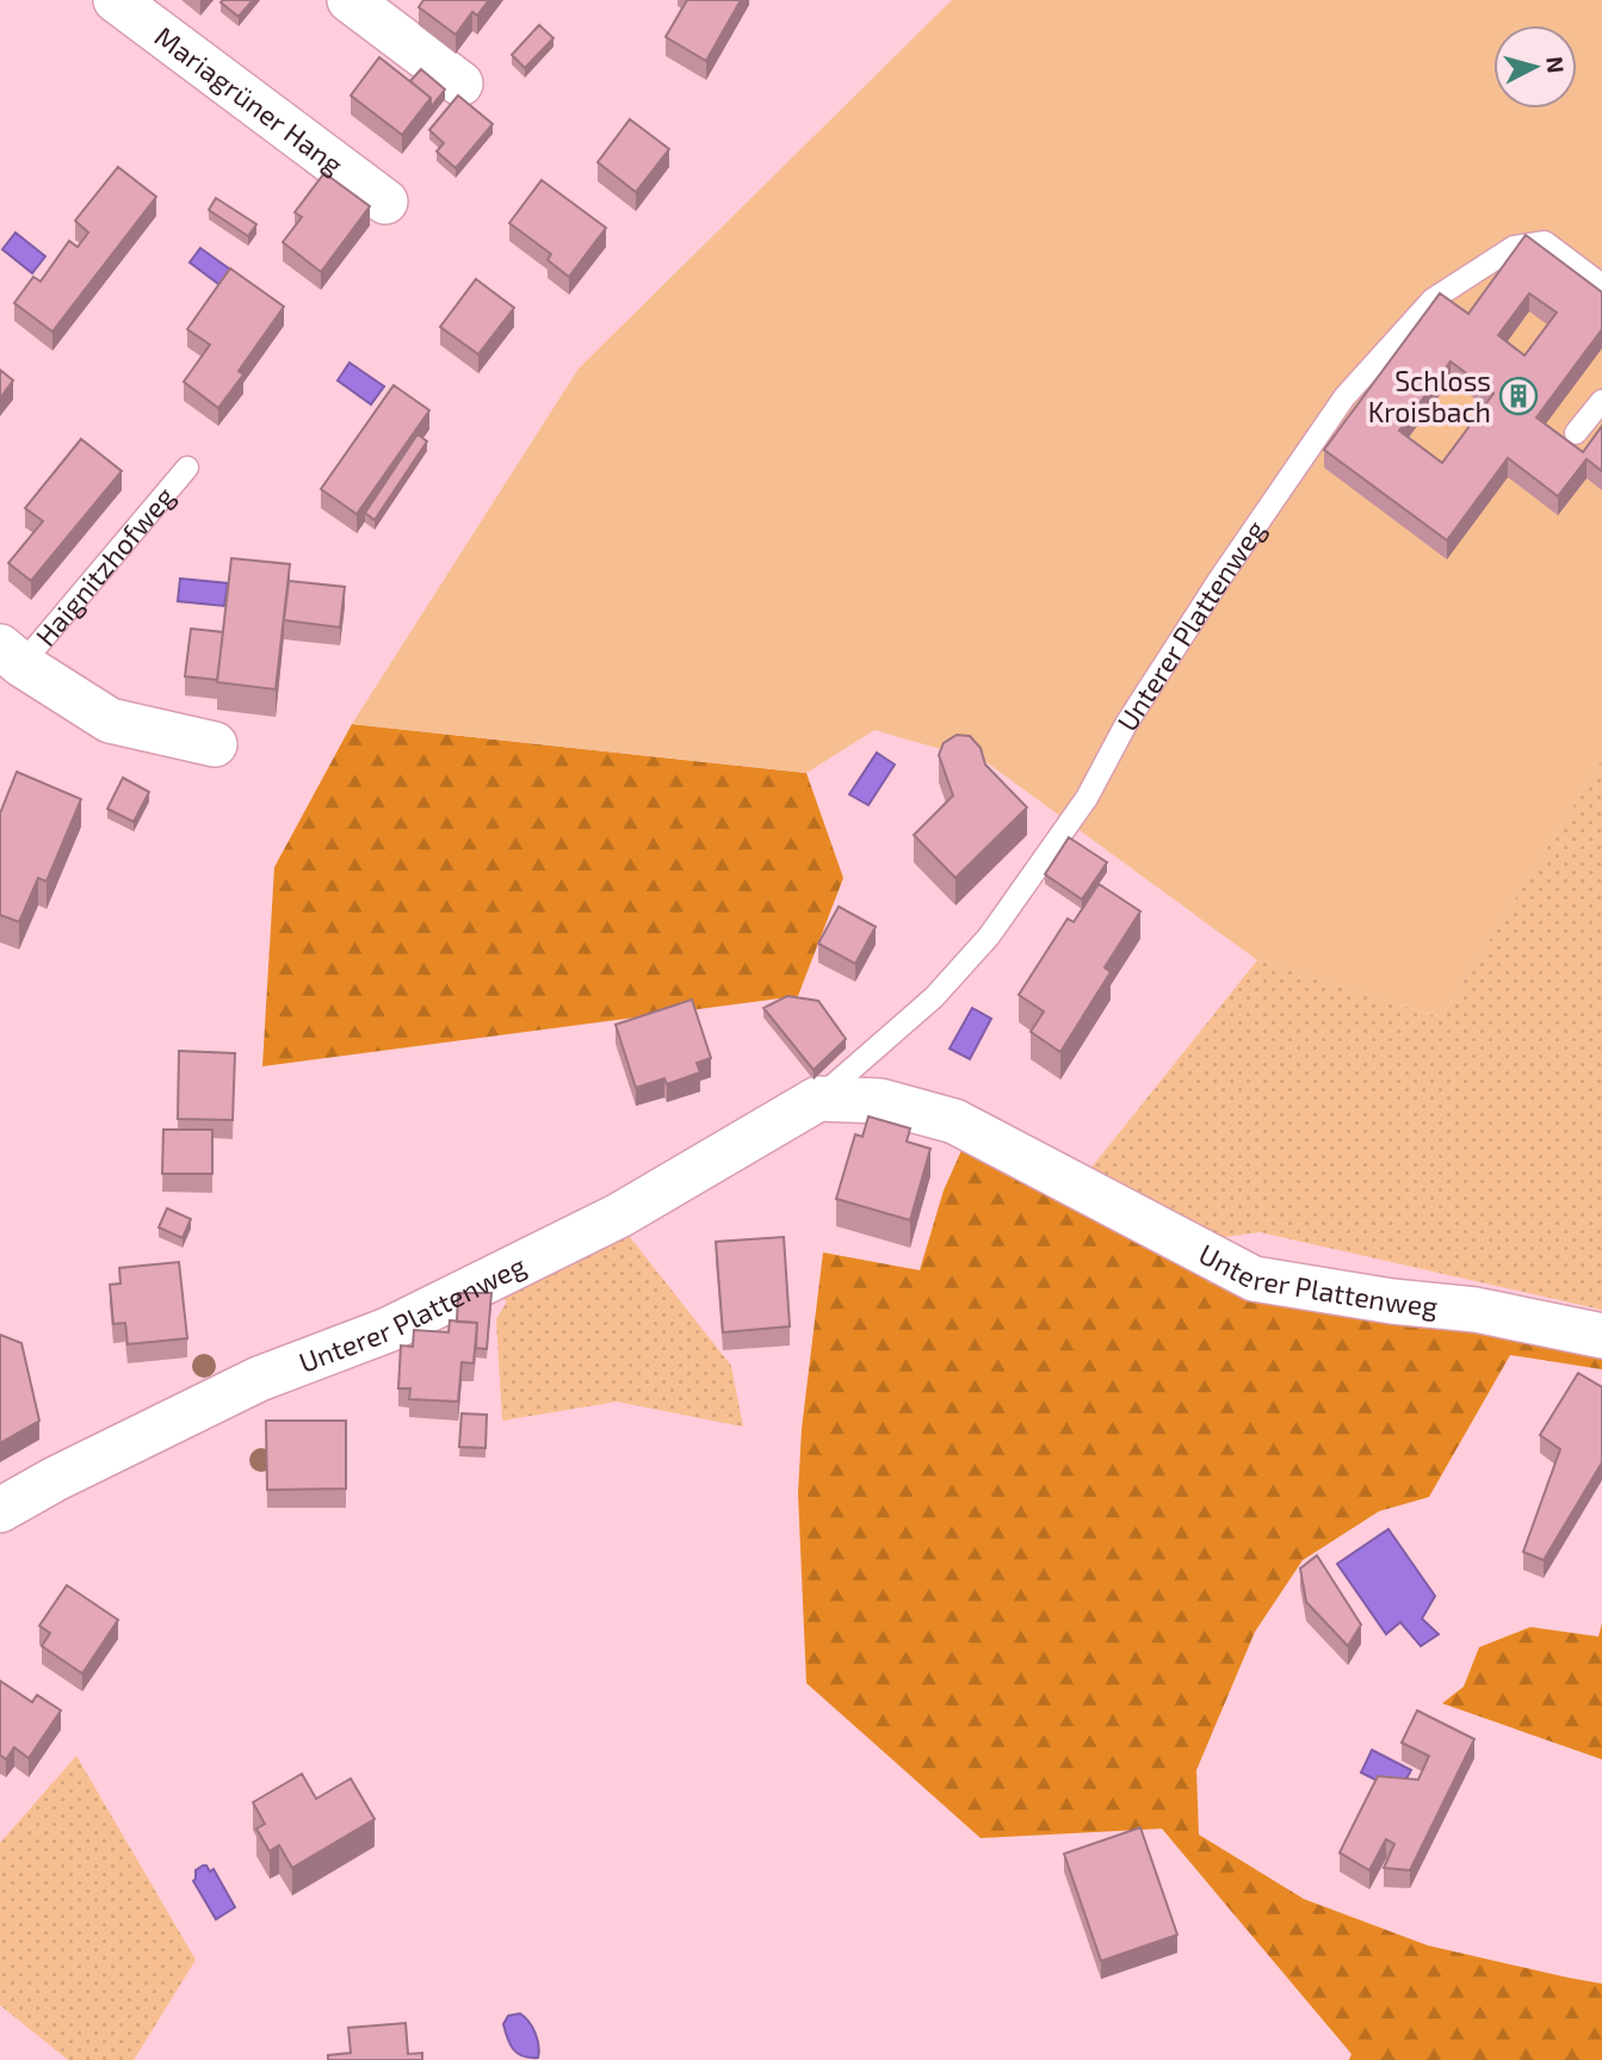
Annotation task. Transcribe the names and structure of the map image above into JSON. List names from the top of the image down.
{
  "streets": {
    "street": ["Mariagrüner Hang", "Haignitzhofweg", "Unterer Plattenweg"]
  },
  "places": {
    "building": ["Schloss Kroisbach"]
  },
  "north": "right"
}
